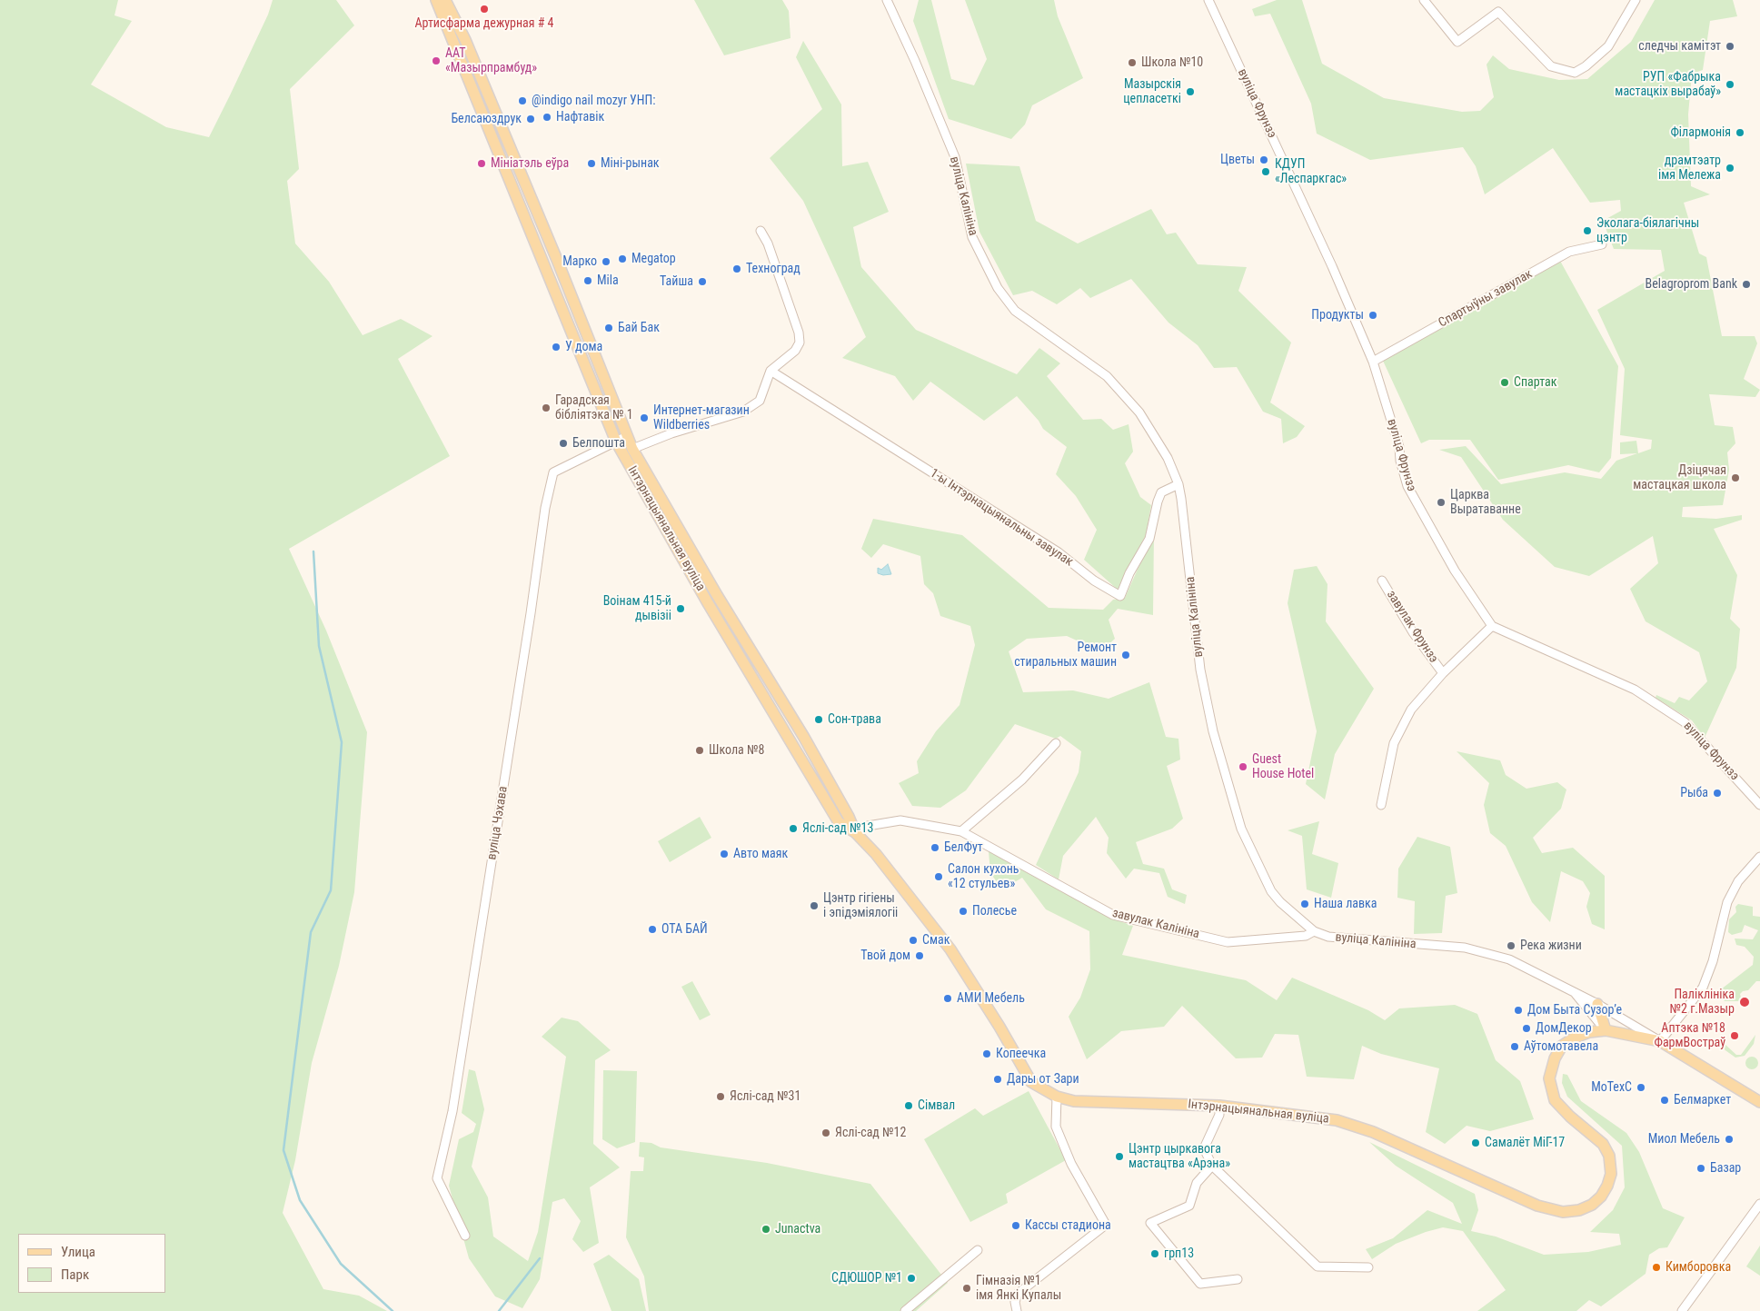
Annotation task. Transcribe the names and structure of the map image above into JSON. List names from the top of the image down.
{
  "streets": {
    "main road": ["Інтэрнацыянальная вуліца"],
    "street": [
      "вуліца Фрунзэ",
      "вуліца Калініна",
      "Спартыўны завулак",
      "1-ы Інтэрнацыянальны завулак",
      "завулак Фрунзэ",
      "вуліца Чэхава",
      "завулак Калініна"
    ]
  },
  "crossings": [
    ["вуліца Фрунзэ", "Спартыўны завулак"],
    ["вуліца Фрунзэ", "завулак Фрунзэ"],
    ["вуліца Калініна", "1-ы Інтэрнацыянальны завулак"],
    ["вуліца Калініна", "Інтэрнацыянальная вуліца"],
    ["вуліца Калініна", "завулак Калініна"],
    ["Інтэрнацыянальная вуліца", "вуліца Чэхава"],
    ["Інтэрнацыянальная вуліца", "завулак Калініна"]
  ],
  "places": [
    "Артисфарма дежурная # 4",
    "следчы камітэт",
    "ААТ «Мазырпрамбуд»",
    "Школа №10",
    "РУП «Фабрыка мастацкіх вырабаў»",
    "Мазырскія цепласеткі",
    "@indigo nail mozyr УНП:",
    "Нафтавік",
    "Белсаюздрук",
    "Філармонія",
    "Цветы",
    "Мініатэль еўра",
    "Міні-рынак",
    "драмтэатр імя Мележа",
    "КДУП «Леспаркгас»",
    "Эколага-біялагічны цэнтр",
    "Megatop",
    "Марко",
    "Техноград",
    "Mila",
    "Тайша",
    "Belagroprom Bank",
    "Продукты",
    "Бай Бак",
    "У дома",
    "Спартак",
    "Гарадская бібліятэка № 1",
    "Интернет-магазин Wildberries",
    "Белпошта",
    "Дзіцячая мастацкая школа",
    "Царква Выратаванне",
    "Воінам 415-й дывізіі",
    "Ремонт стиральных машин",
    "Сон-трава",
    "Школа №8",
    "Guest House Hotel",
    "Рыба",
    "Яслі-сад №13",
    "БелФут",
    "Авто маяк",
    "Салон кухонь «12 стульев»",
    "Наша лавка",
    "Цэнтр гігіены і эпідэміялогіі",
    "Полесье",
    "ОТА БАЙ",
    "Смак",
    "Река жизни",
    "Твой дом",
    "АМИ Мебель",
    "Паліклініка №2 г.Мазыр",
    "Дом Быта Сузорʼе",
    "ДомДекор",
    "Аптэка №18 ФармВостраў",
    "Аўтомотавела",
    "Копеечка",
    "Дары от Зари",
    "MoTexC",
    "Яслі-сад №31",
    "Белмаркет",
    "Сімвал",
    "Яслі-сад №12",
    "Миол Мебель",
    "Самалёт МіГ-17",
    "Цэнтр цыркавога мастацтва «Арэна»",
    "Базар",
    "Кассы стадиона",
    "Junactva",
    "грп13",
    "Кимборовка",
    "СДЮШОР №1",
    "Гімназія №1 імя Янкі Купалы"
  ],
  "legend": ["Улица", "Парк"]
}
